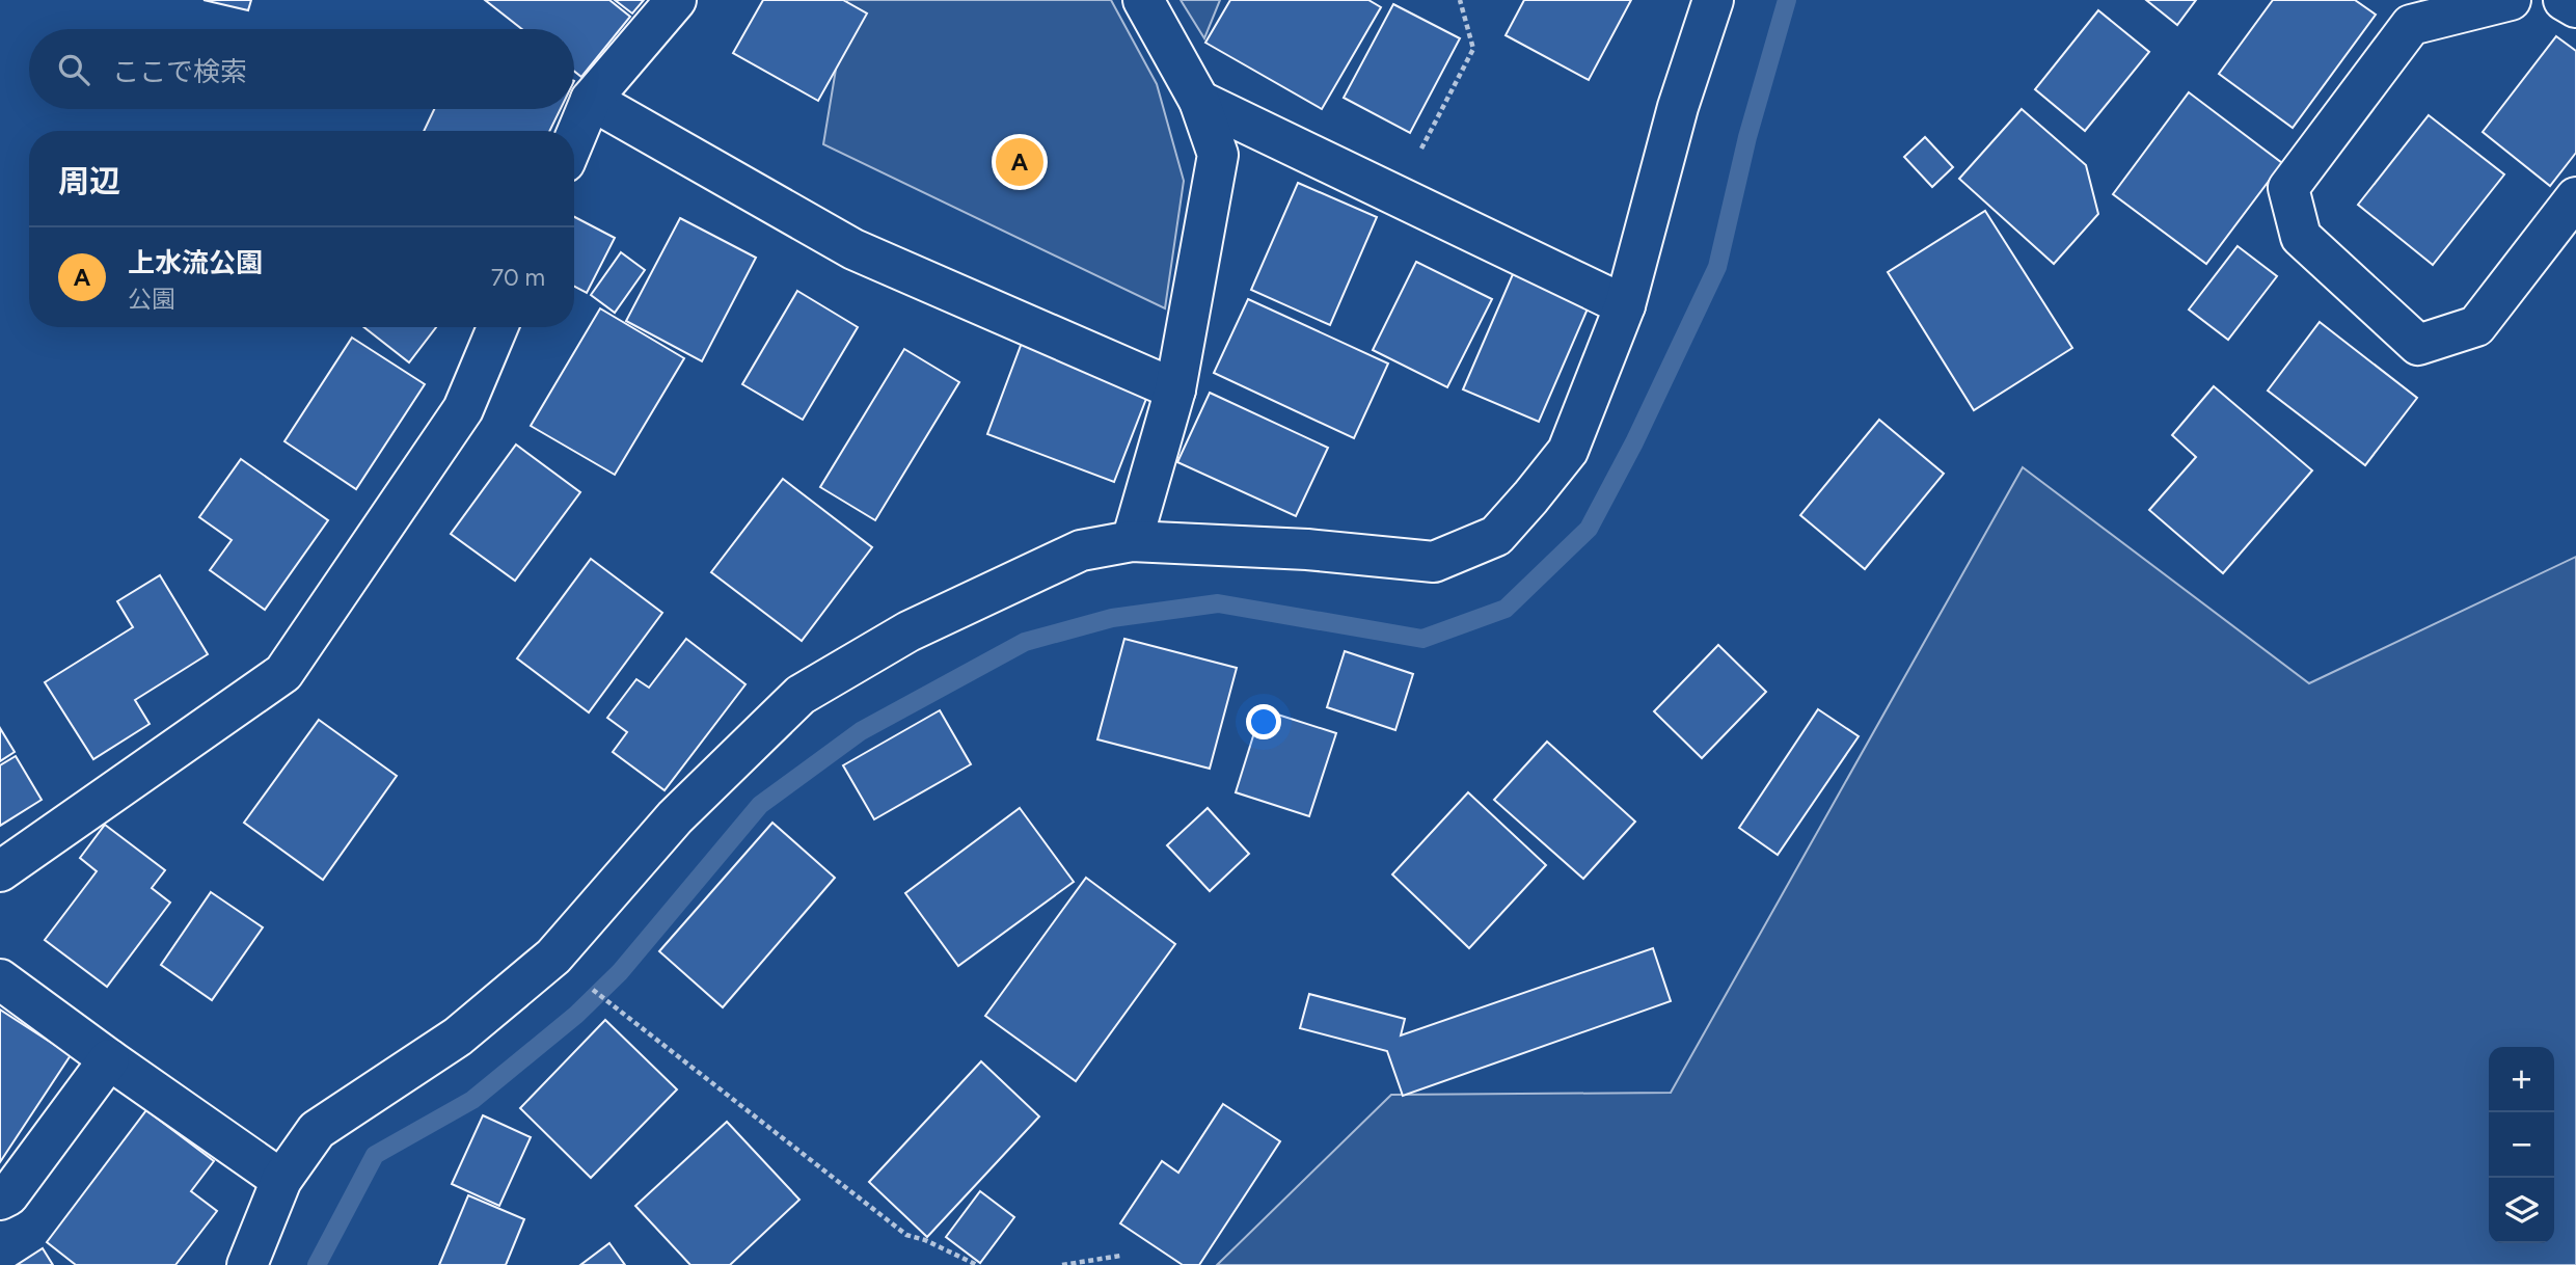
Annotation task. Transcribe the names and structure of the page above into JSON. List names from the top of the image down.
{
  "page": {
    "search": "ここで検索",
    "heading": "周辺",
    "pins": "A",
    "list": [
      {
        "mark": "A",
        "name": "上水流公園",
        "note": "公園",
        "value": "70 m"
      }
    ],
    "map_buttons": ["+", "−"]
  }
}
